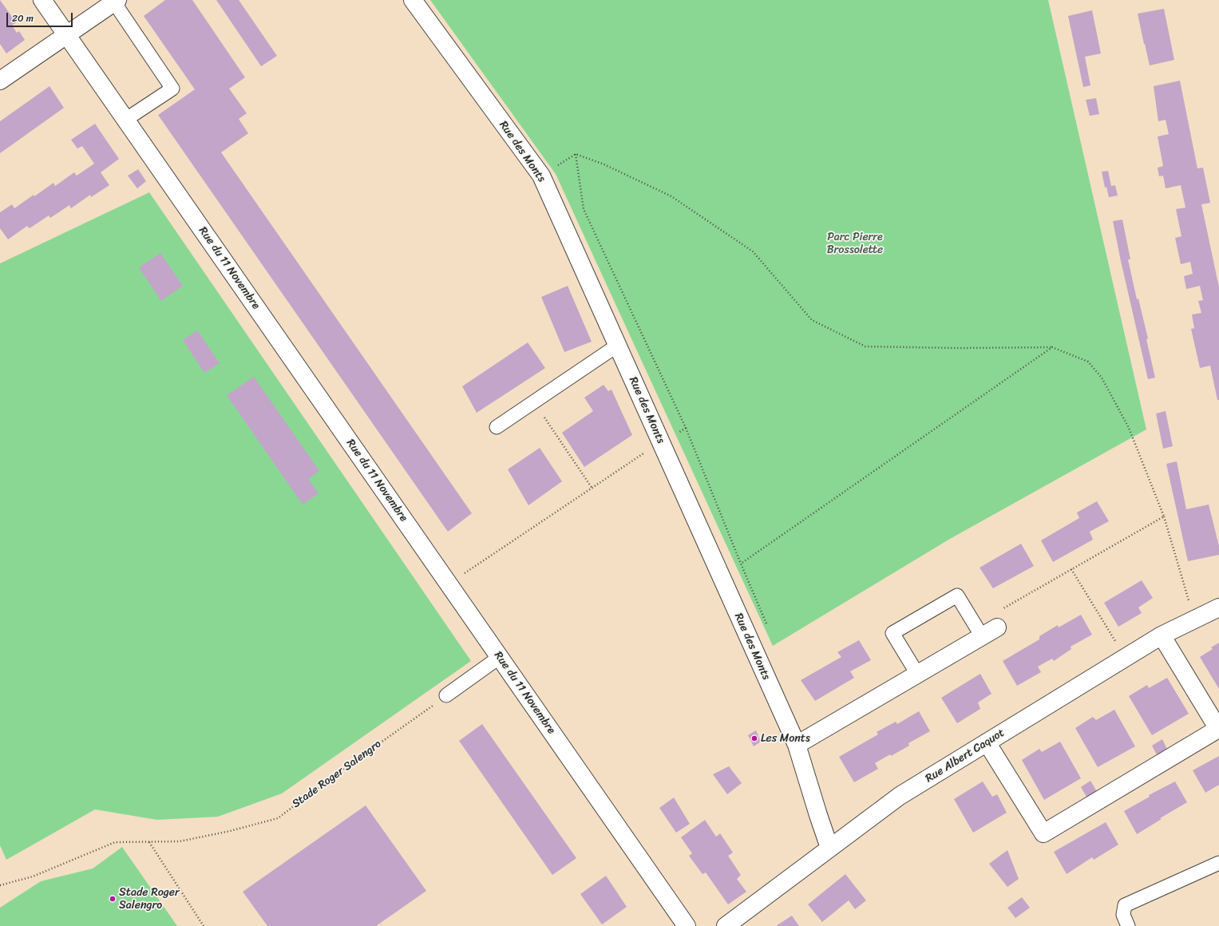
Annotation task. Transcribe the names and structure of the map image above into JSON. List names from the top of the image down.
{
  "streets": {
    "street": ["Rue des Monts", "Rue du 11 Novembre", "Rue Albert Caquot"],
    "path": ["Stade Roger Salengro"]
  },
  "crossings": [
    ["Rue des Monts", "Rue Albert Caquot"]
  ],
  "parks": ["Parc Pierre Brossolette"],
  "places": ["Les Monts", "Stade Roger Salengro"],
  "scale_bar": "20 m"
}
